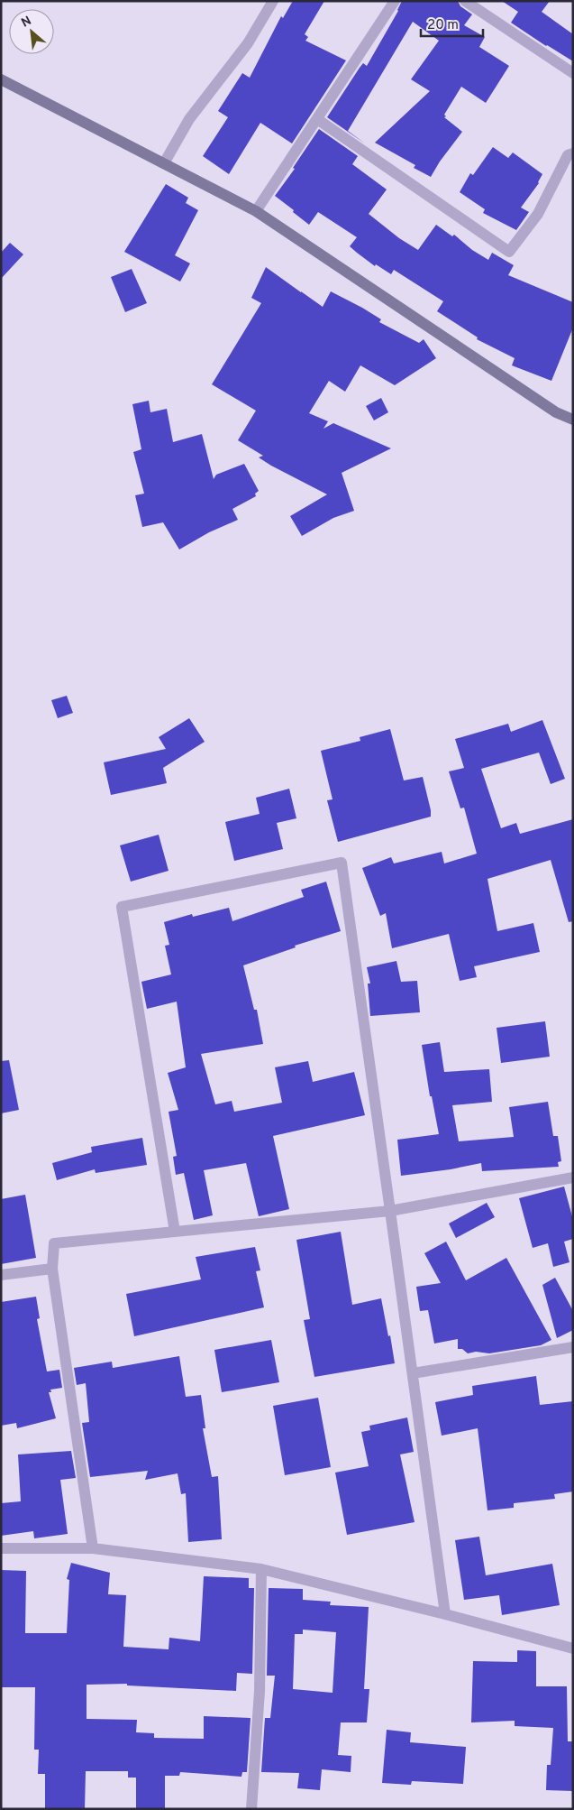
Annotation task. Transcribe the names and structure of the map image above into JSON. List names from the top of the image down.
{
  "scale_bar": "20 m",
  "north": "top left"
}
